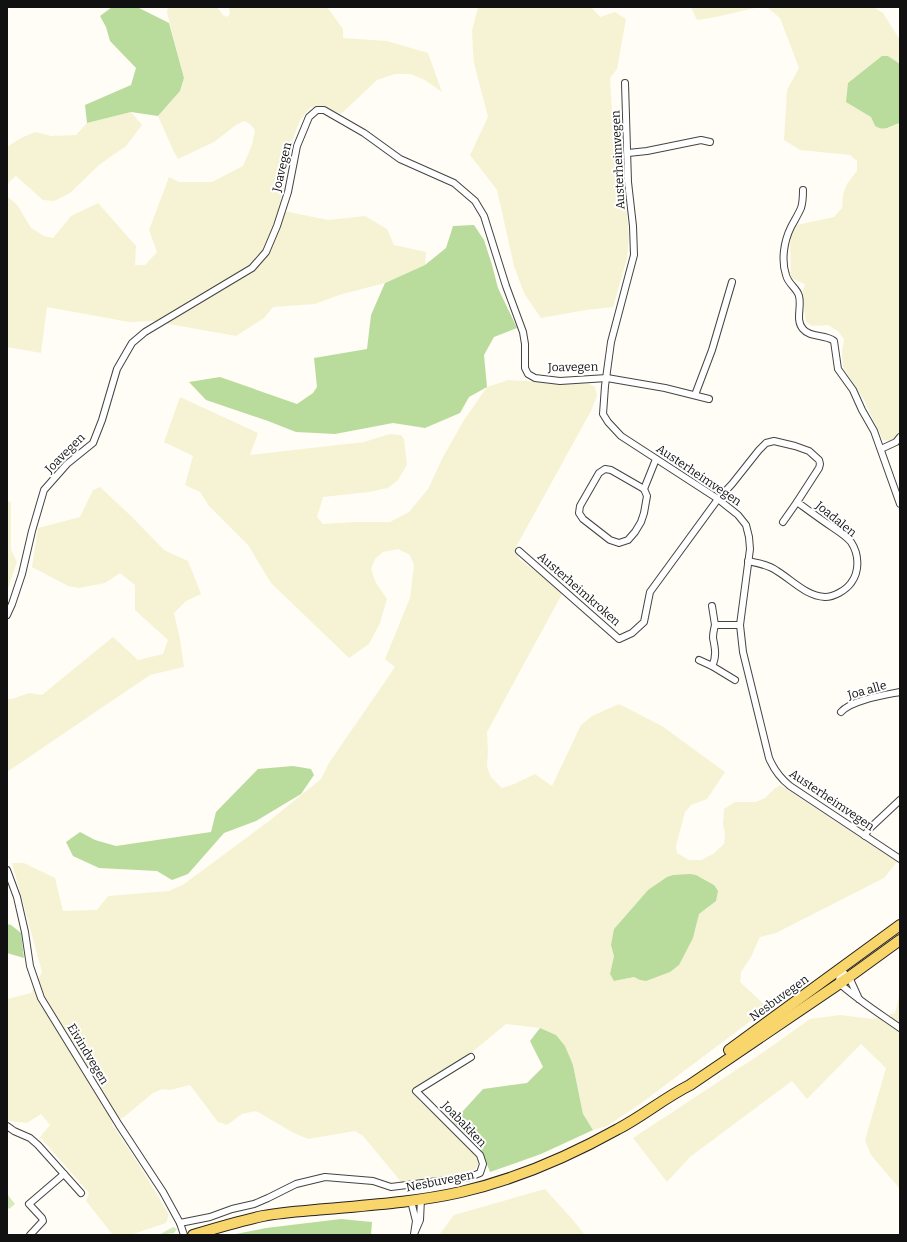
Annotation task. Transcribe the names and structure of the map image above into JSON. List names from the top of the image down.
{
  "streets": {
    "main road": ["Nesbuvegen"],
    "street": [
      "Austerheimvegen",
      "Joavegen",
      "Joadalen",
      "Austerheimkroken",
      "Joa alle",
      "Eivindvegen",
      "Joabakken"
    ]
  },
  "crossings": [
    ["Austerheimvegen", "Joavegen"],
    ["Austerheimvegen", "Joadalen"],
    ["Austerheimvegen", "Austerheimkroken"],
    ["Joadalen", "Austerheimkroken"],
    ["Eivindvegen", "Joabakken"]
  ]
}
